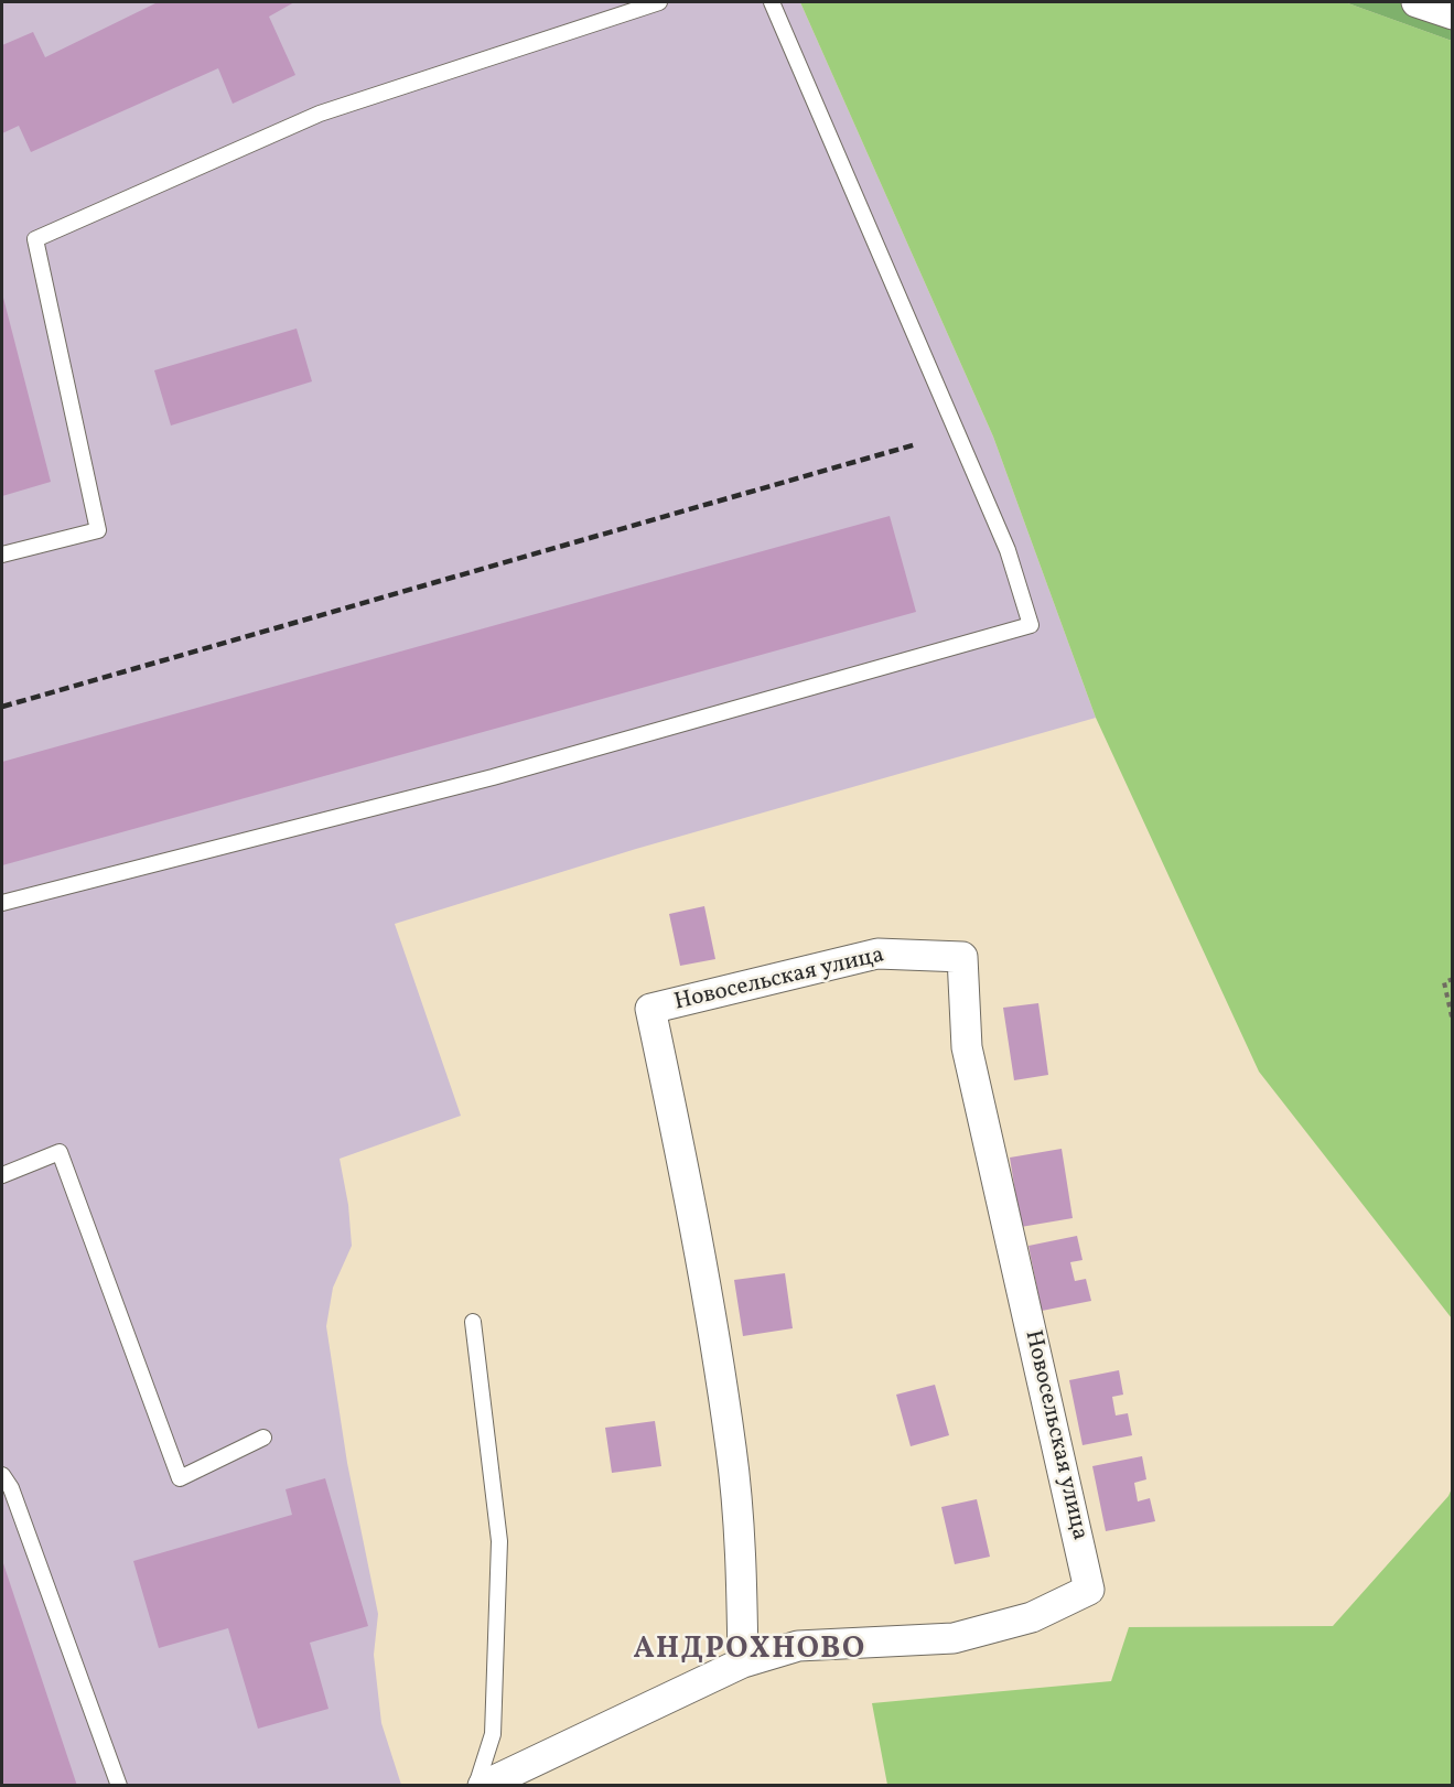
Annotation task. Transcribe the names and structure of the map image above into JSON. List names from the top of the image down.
{
  "streets": {
    "street": ["Новосельская улица"]
  },
  "districts": ["АНДРОХНОВО"]
}
